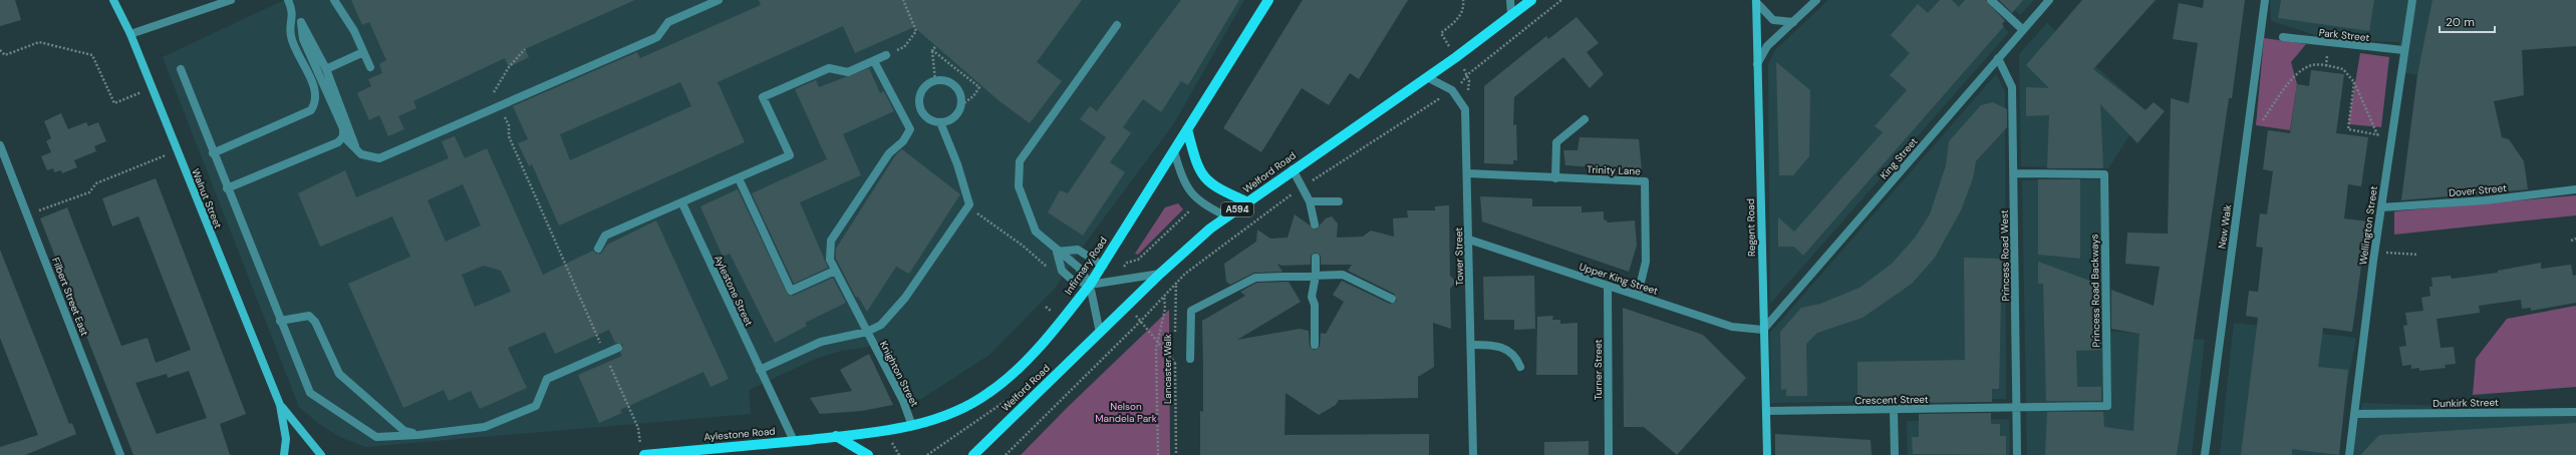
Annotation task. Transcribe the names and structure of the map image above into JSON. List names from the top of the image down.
{
  "streets": {
    "main road": [
      "Welford Road",
      "A594",
      "Infirmary Road",
      "Aylestone Road"
    ],
    "street": [
      "Park Street",
      "King Street",
      "Trinity Lane",
      "Dover Street",
      "Walnut Street",
      "Wellington Street",
      "New Walk",
      "Regent Road",
      "Princess Road West",
      "Tower Street",
      "Upper King Street",
      "Aylestone Street",
      "Princess Road Backways",
      "Filbert Street East",
      "Turner Street",
      "Knighton Street",
      "Crescent Street",
      "Dunkirk Street"
    ],
    "path": ["Lancaster Walk"]
  },
  "crossings": [
    ["Park Street", "Wellington Street"],
    ["King Street", "Regent Road"],
    ["King Street", "Princess Road West"],
    ["King Street", "Upper King Street"],
    ["Trinity Lane", "Tower Street"],
    ["Trinity Lane", "Upper King Street"],
    ["Welford Road", "A594"],
    ["Welford Road", "Tower Street"],
    ["Dover Street", "Wellington Street"],
    ["A594", "Infirmary Road"],
    ["Wellington Street", "Dunkirk Street"],
    ["Regent Road", "Upper King Street"],
    ["Regent Road", "Crescent Street"],
    ["Princess Road West", "Princess Road Backways"],
    ["Princess Road West", "Crescent Street"],
    ["Tower Street", "Upper King Street"],
    ["Infirmary Road", "Knighton Street"],
    ["Infirmary Road", "Aylestone Road"],
    ["Upper King Street", "Turner Street"],
    ["Aylestone Street", "Aylestone Road"],
    ["Princess Road Backways", "Crescent Street"]
  ],
  "parks": ["Nelson Mandela Park"],
  "scale_bar": "20 m"
}
